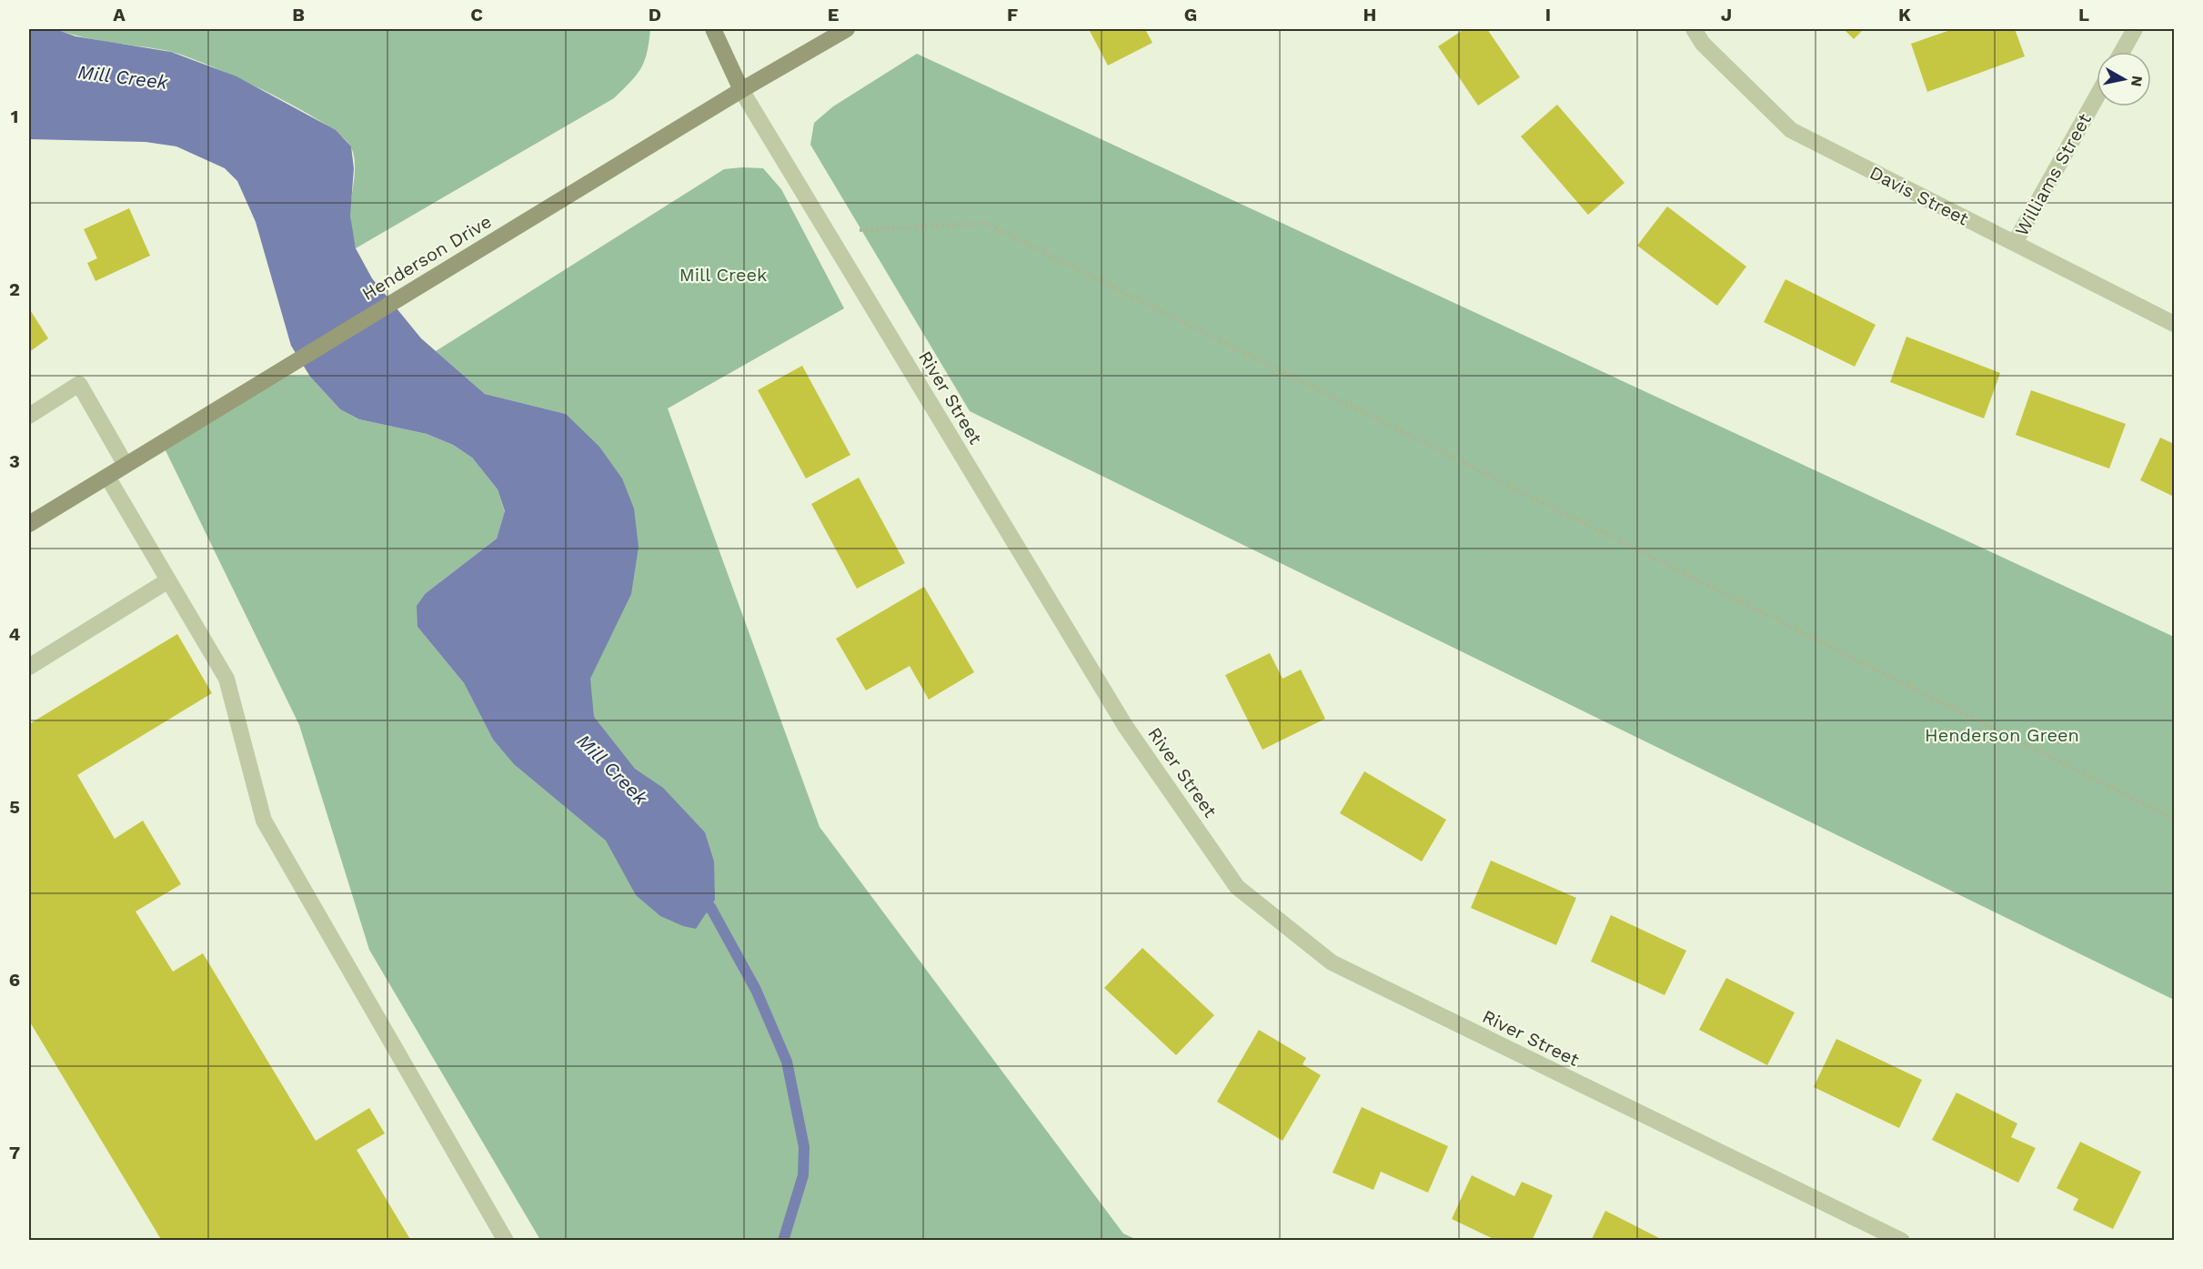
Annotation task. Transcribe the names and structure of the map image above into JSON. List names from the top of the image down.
{
  "streets": {
    "main road": ["Henderson Drive", "River Street"],
    "street": ["Williams Street", "Davis Street"]
  },
  "crossings": [
    ["Williams Street", "Davis Street"],
    ["Henderson Drive", "River Street"]
  ],
  "water": ["Mill Creek"],
  "parks": ["Mill Creek", "Henderson Green"],
  "north": "right",
  "grid": {
    "columns": [
      "A",
      "B",
      "C",
      "D",
      "E",
      "F",
      "G",
      "H",
      "I",
      "J",
      "K",
      "L"
    ],
    "rows": [
      "1",
      "2",
      "3",
      "4",
      "5",
      "6",
      "7"
    ]
  }
}
